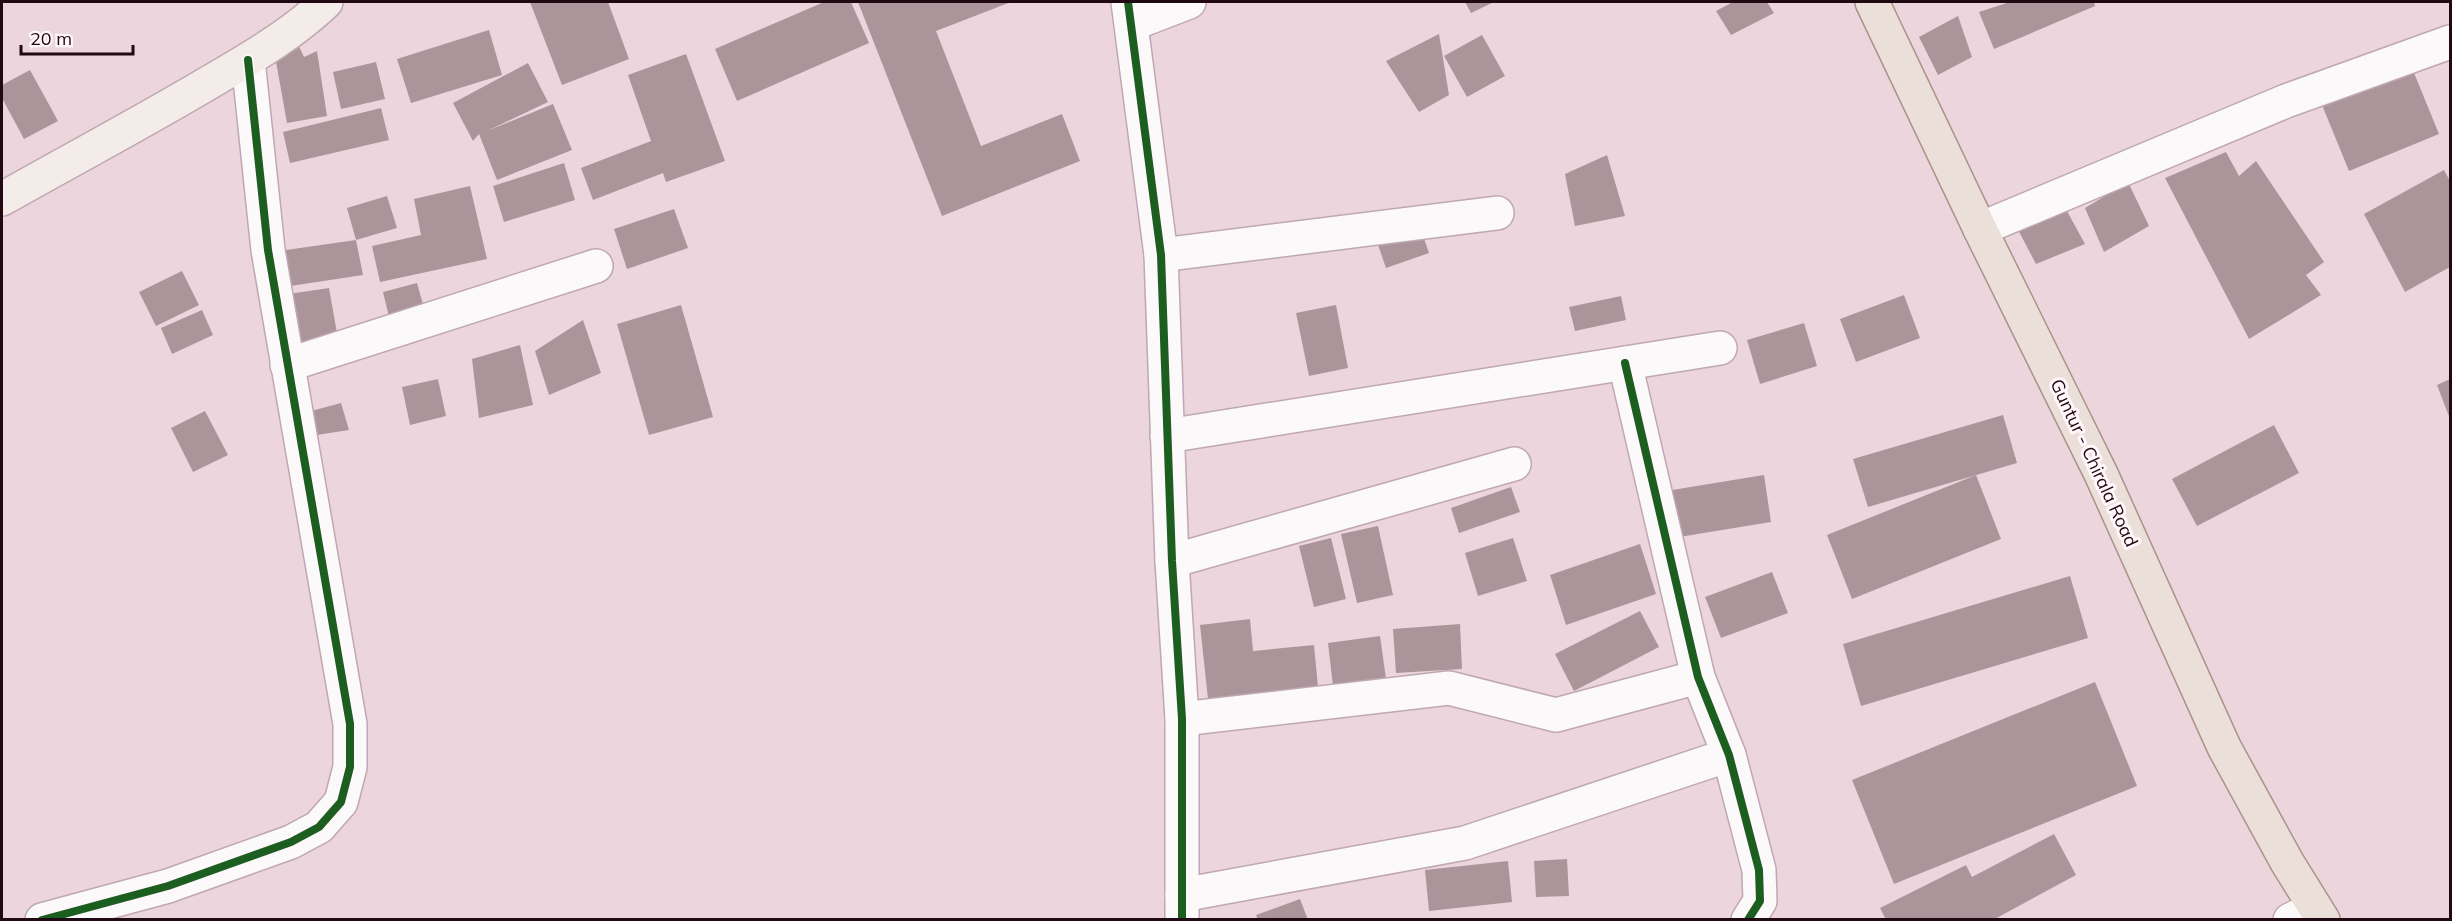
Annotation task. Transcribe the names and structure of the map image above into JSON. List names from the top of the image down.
{
  "streets": {
    "main road": ["Guntur - Chirala Road"]
  },
  "scale_bar": "20 m"
}
